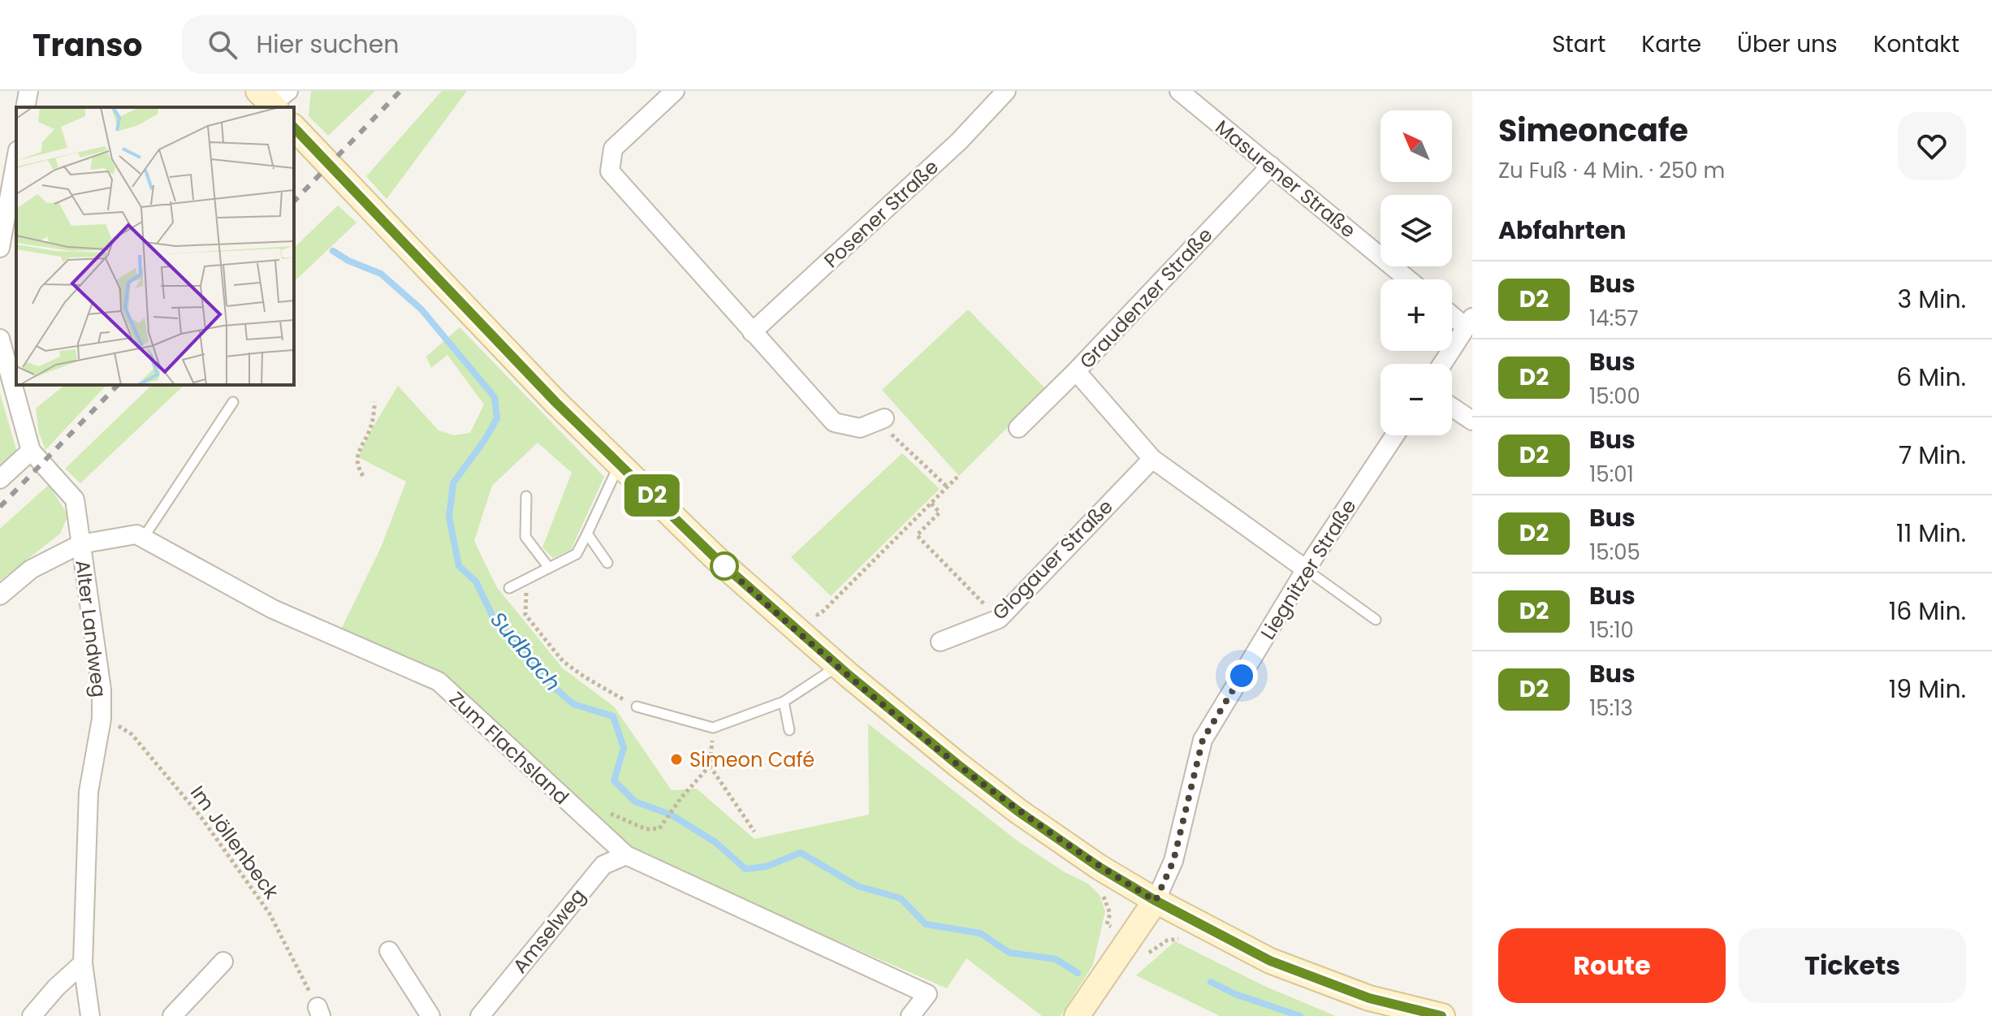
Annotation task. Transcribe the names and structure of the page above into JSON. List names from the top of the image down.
{
  "streets": {
    "street": [
      "Masurener Straße",
      "Posener Straße",
      "Graudenzer Straße",
      "Glogauer Straße",
      "Liegnitzer Straße",
      "Alter Landweg",
      "Zum Flachsland",
      "Amselweg"
    ],
    "path": ["Im Jöllenbeck"]
  },
  "crossings": [
    ["Masurener Straße", "Graudenzer Straße"],
    ["Alter Landweg", "Zum Flachsland"],
    ["Alter Landweg", "Im Jöllenbeck"],
    ["Zum Flachsland", "Amselweg"]
  ],
  "water": ["Sudbach"],
  "places": ["Simeon Café"],
  "lines": ["bus line D2"],
  "north": "top left",
  "page": {
    "header": "Transo",
    "search": "Hier suchen",
    "nav": [
      "Start",
      "Karte",
      "Über uns",
      "Kontakt"
    ],
    "on_map": "D2",
    "heading": [
      ["Simeoncafe", "Zu Fuß · 4 Min. · 250 m"],
      "Abfahrten"
    ],
    "map_buttons": ["+", "−"],
    "list": [
      {
        "mark": "D2",
        "name": "Bus",
        "note": "14:57",
        "value": "3 Min."
      },
      {
        "mark": "D2",
        "name": "Bus",
        "note": "15:00",
        "value": "6 Min."
      },
      {
        "mark": "D2",
        "name": "Bus",
        "note": "15:01",
        "value": "7 Min."
      },
      {
        "mark": "D2",
        "name": "Bus",
        "note": "15:05",
        "value": "11 Min."
      },
      {
        "mark": "D2",
        "name": "Bus",
        "note": "15:10",
        "value": "16 Min."
      },
      {
        "mark": "D2",
        "name": "Bus",
        "note": "15:13",
        "value": "19 Min."
      }
    ],
    "buttons": ["Route", "Tickets"]
  }
}
